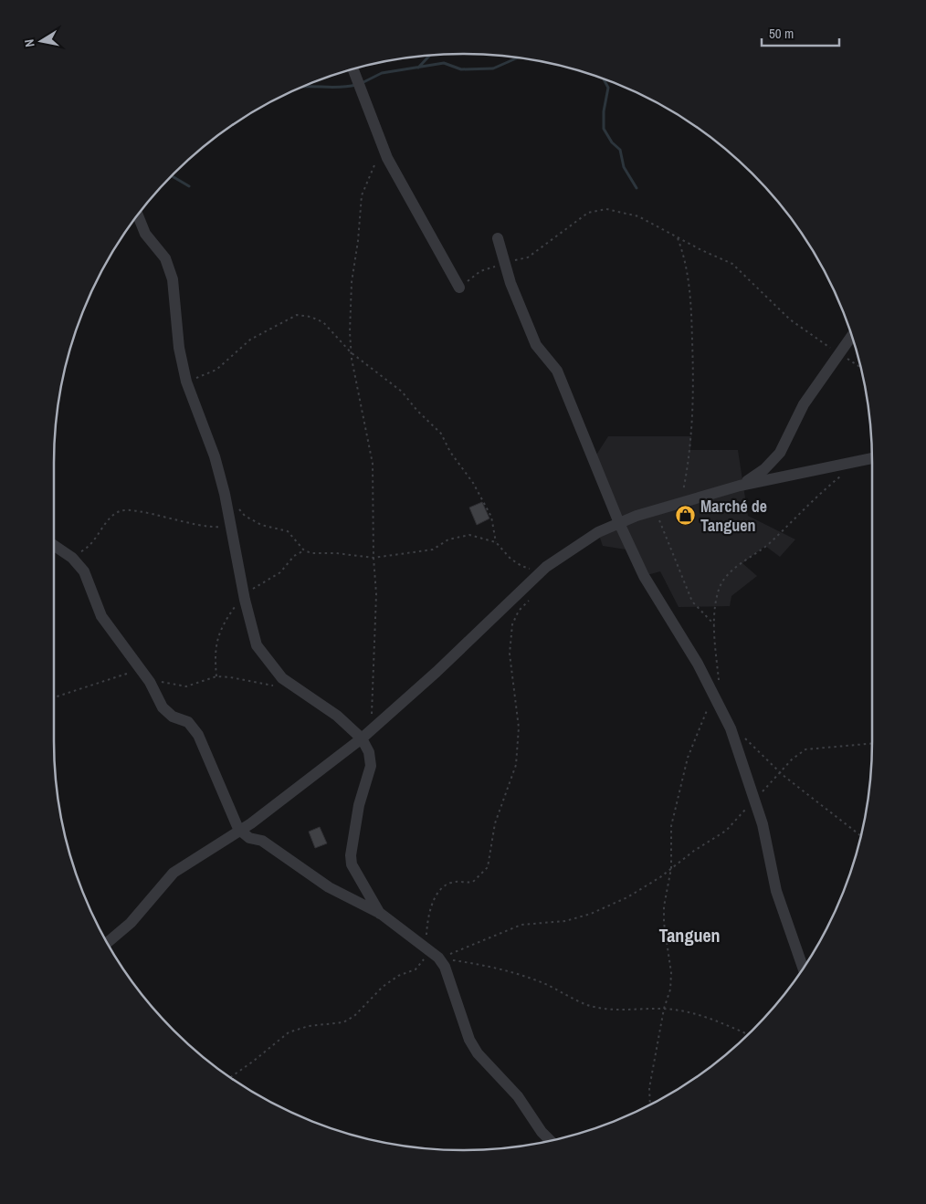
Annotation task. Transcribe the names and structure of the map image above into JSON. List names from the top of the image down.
{
  "districts": ["Tanguen"],
  "places": {
    "shop": ["Marché de Tanguen"]
  },
  "scale_bar": "50 m",
  "north": "left"
}
